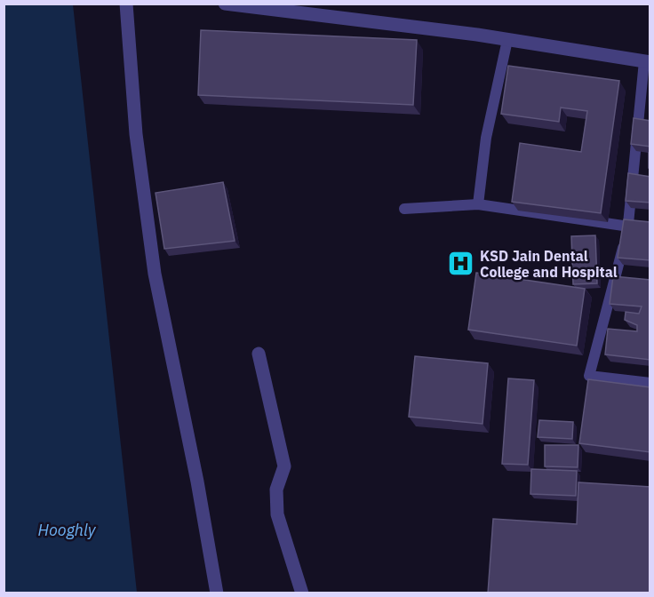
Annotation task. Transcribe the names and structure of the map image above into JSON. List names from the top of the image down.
{
  "water": ["Hooghly"],
  "places": {
    "hospital": ["KSD Jain Dental College and Hospital"]
  }
}
